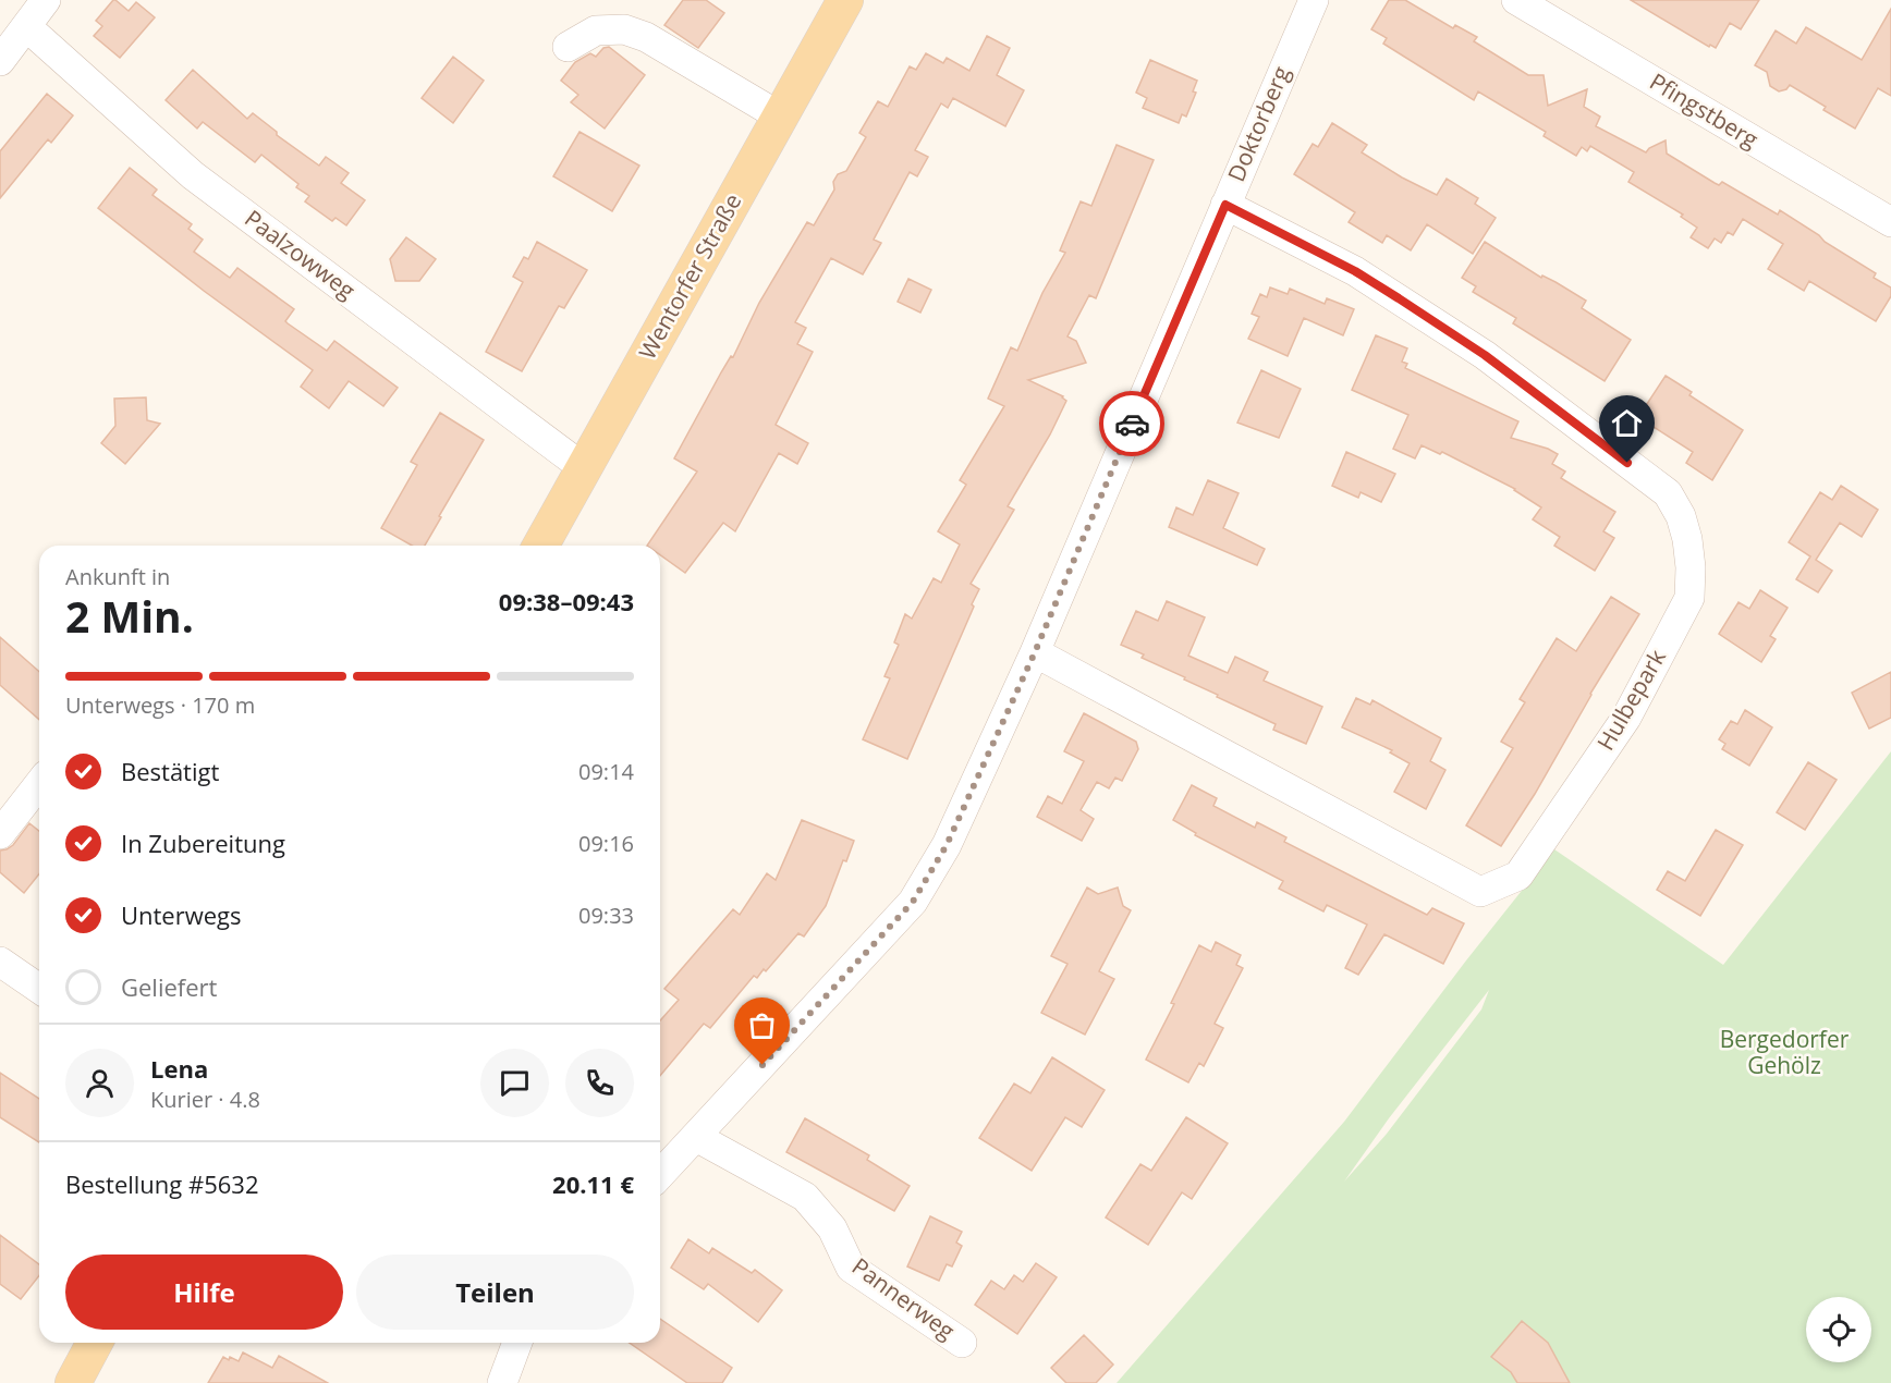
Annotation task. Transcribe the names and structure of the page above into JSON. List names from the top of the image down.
{
  "streets": {
    "main road": ["Wentorfer Straße"],
    "street": [
      "Pfingstberg",
      "Doktorberg",
      "Paalzowweg",
      "Hulbepark",
      "Pannerweg"
    ]
  },
  "crossings": [
    ["Doktorberg", "Hulbepark"],
    ["Doktorberg", "Pannerweg"],
    ["Paalzowweg", "Wentorfer Straße"]
  ],
  "parks": ["Bergedorfer Gehölz"],
  "page": {
    "heading": ["2 Min.", "Ankunft in", "09:38–09:43"],
    "panel": [
      "Lena",
      "Kurier · 4.8",
      "Bestellung #5632",
      "20.11 €"
    ],
    "bar": "Unterwegs · 170 m",
    "list": [
      ["Bestätigt", "09:14"],
      ["In Zubereitung", "09:16"],
      ["Unterwegs", "09:33"],
      "Geliefert"
    ],
    "buttons": ["Hilfe", "Teilen"]
  }
}
